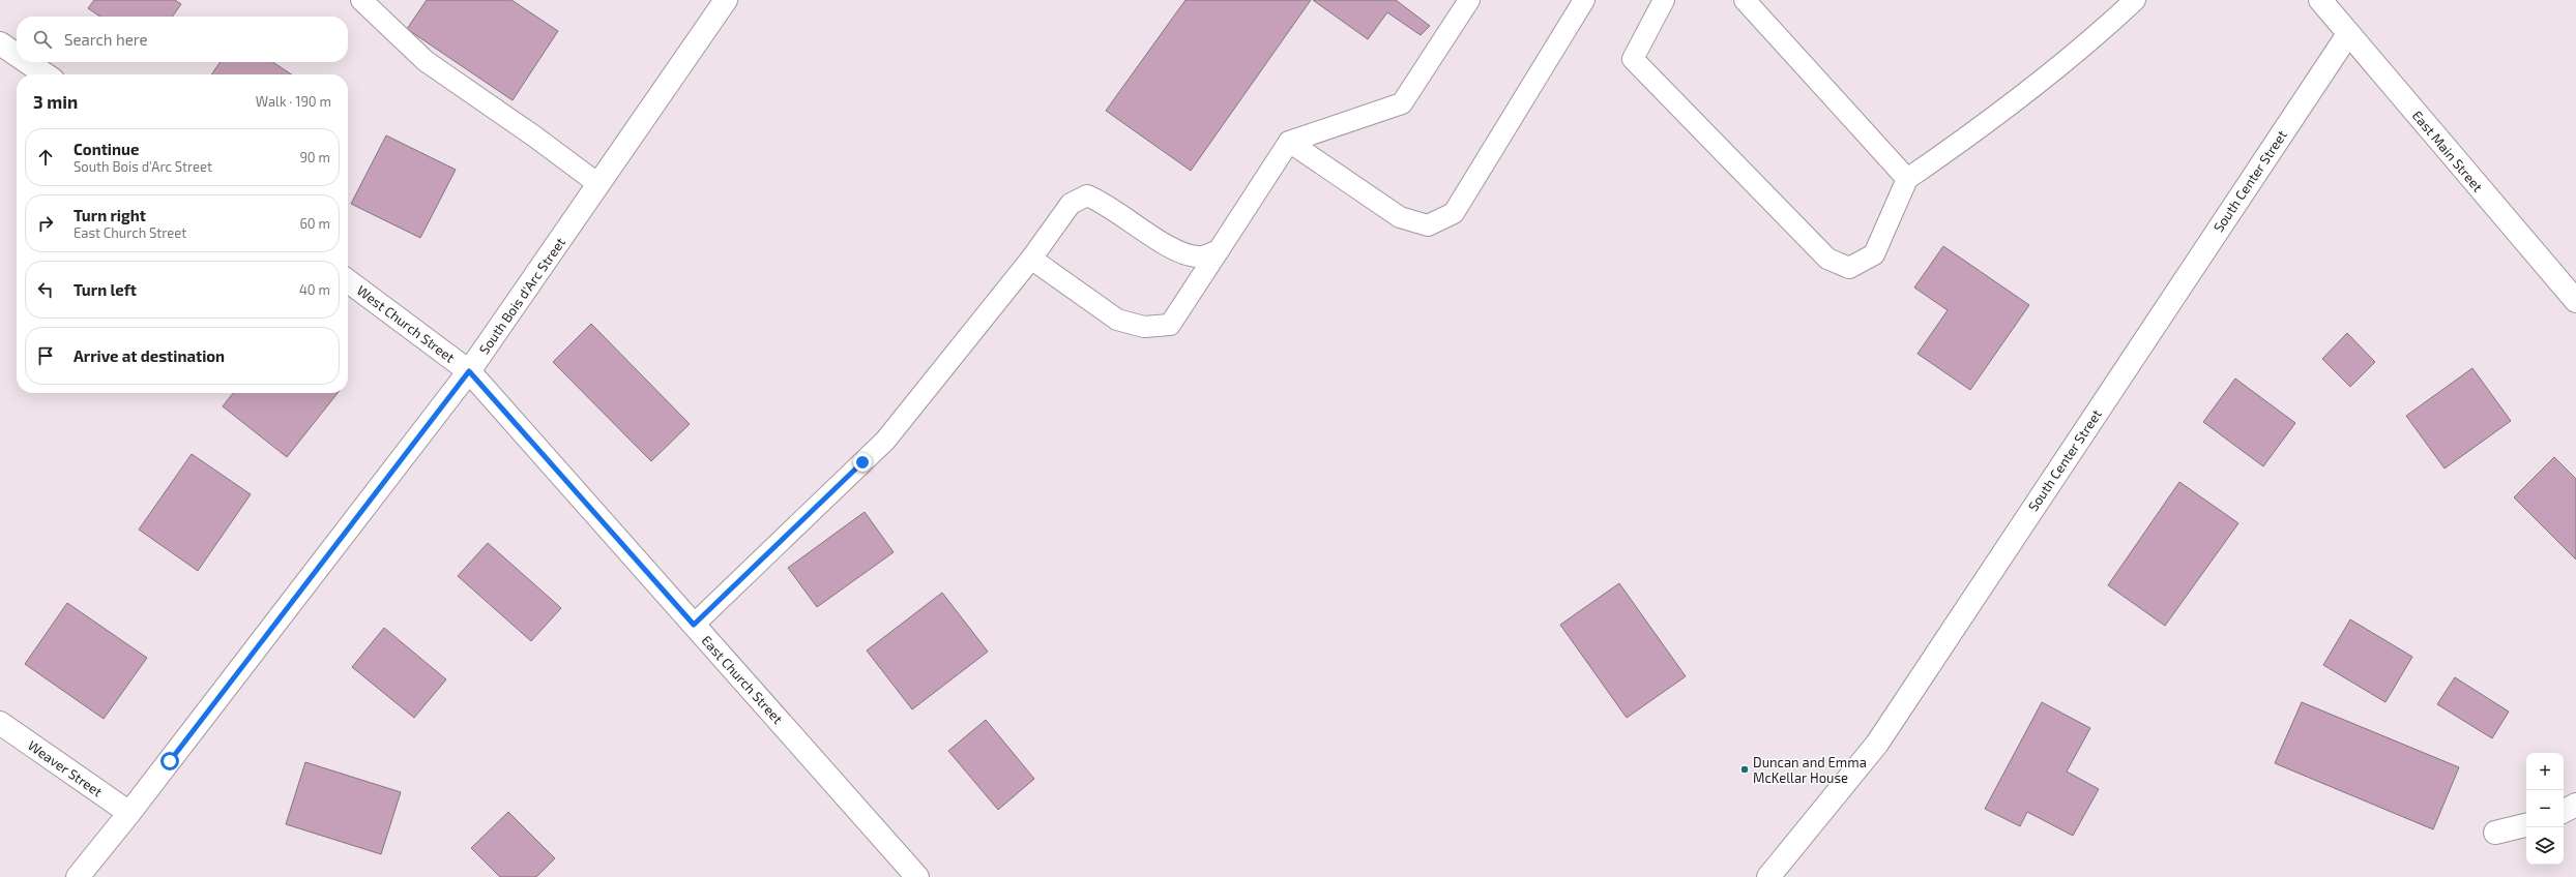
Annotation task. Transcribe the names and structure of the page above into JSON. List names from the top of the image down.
{
  "streets": {
    "street": [
      "East Main Street",
      "South Center Street",
      "South Bois d'Arc Street",
      "West Church Street",
      "East Church Street",
      "Weaver Street"
    ]
  },
  "crossings": [
    ["East Main Street", "South Center Street"],
    ["South Bois d'Arc Street", "West Church Street"],
    ["South Bois d'Arc Street", "East Church Street"],
    ["South Bois d'Arc Street", "Weaver Street"],
    ["West Church Street", "East Church Street"]
  ],
  "places": ["Duncan and Emma McKellar House"],
  "page": {
    "search": "Search here",
    "heading": ["3 min", "Walk · 190 m"],
    "list": [
      ["Continue", "South Bois d'Arc Street", "90 m"],
      ["Turn right", "East Church Street", "60 m"],
      ["Turn left", "40 m"],
      "Arrive at destination"
    ],
    "map_buttons": ["+", "−"]
  }
}
